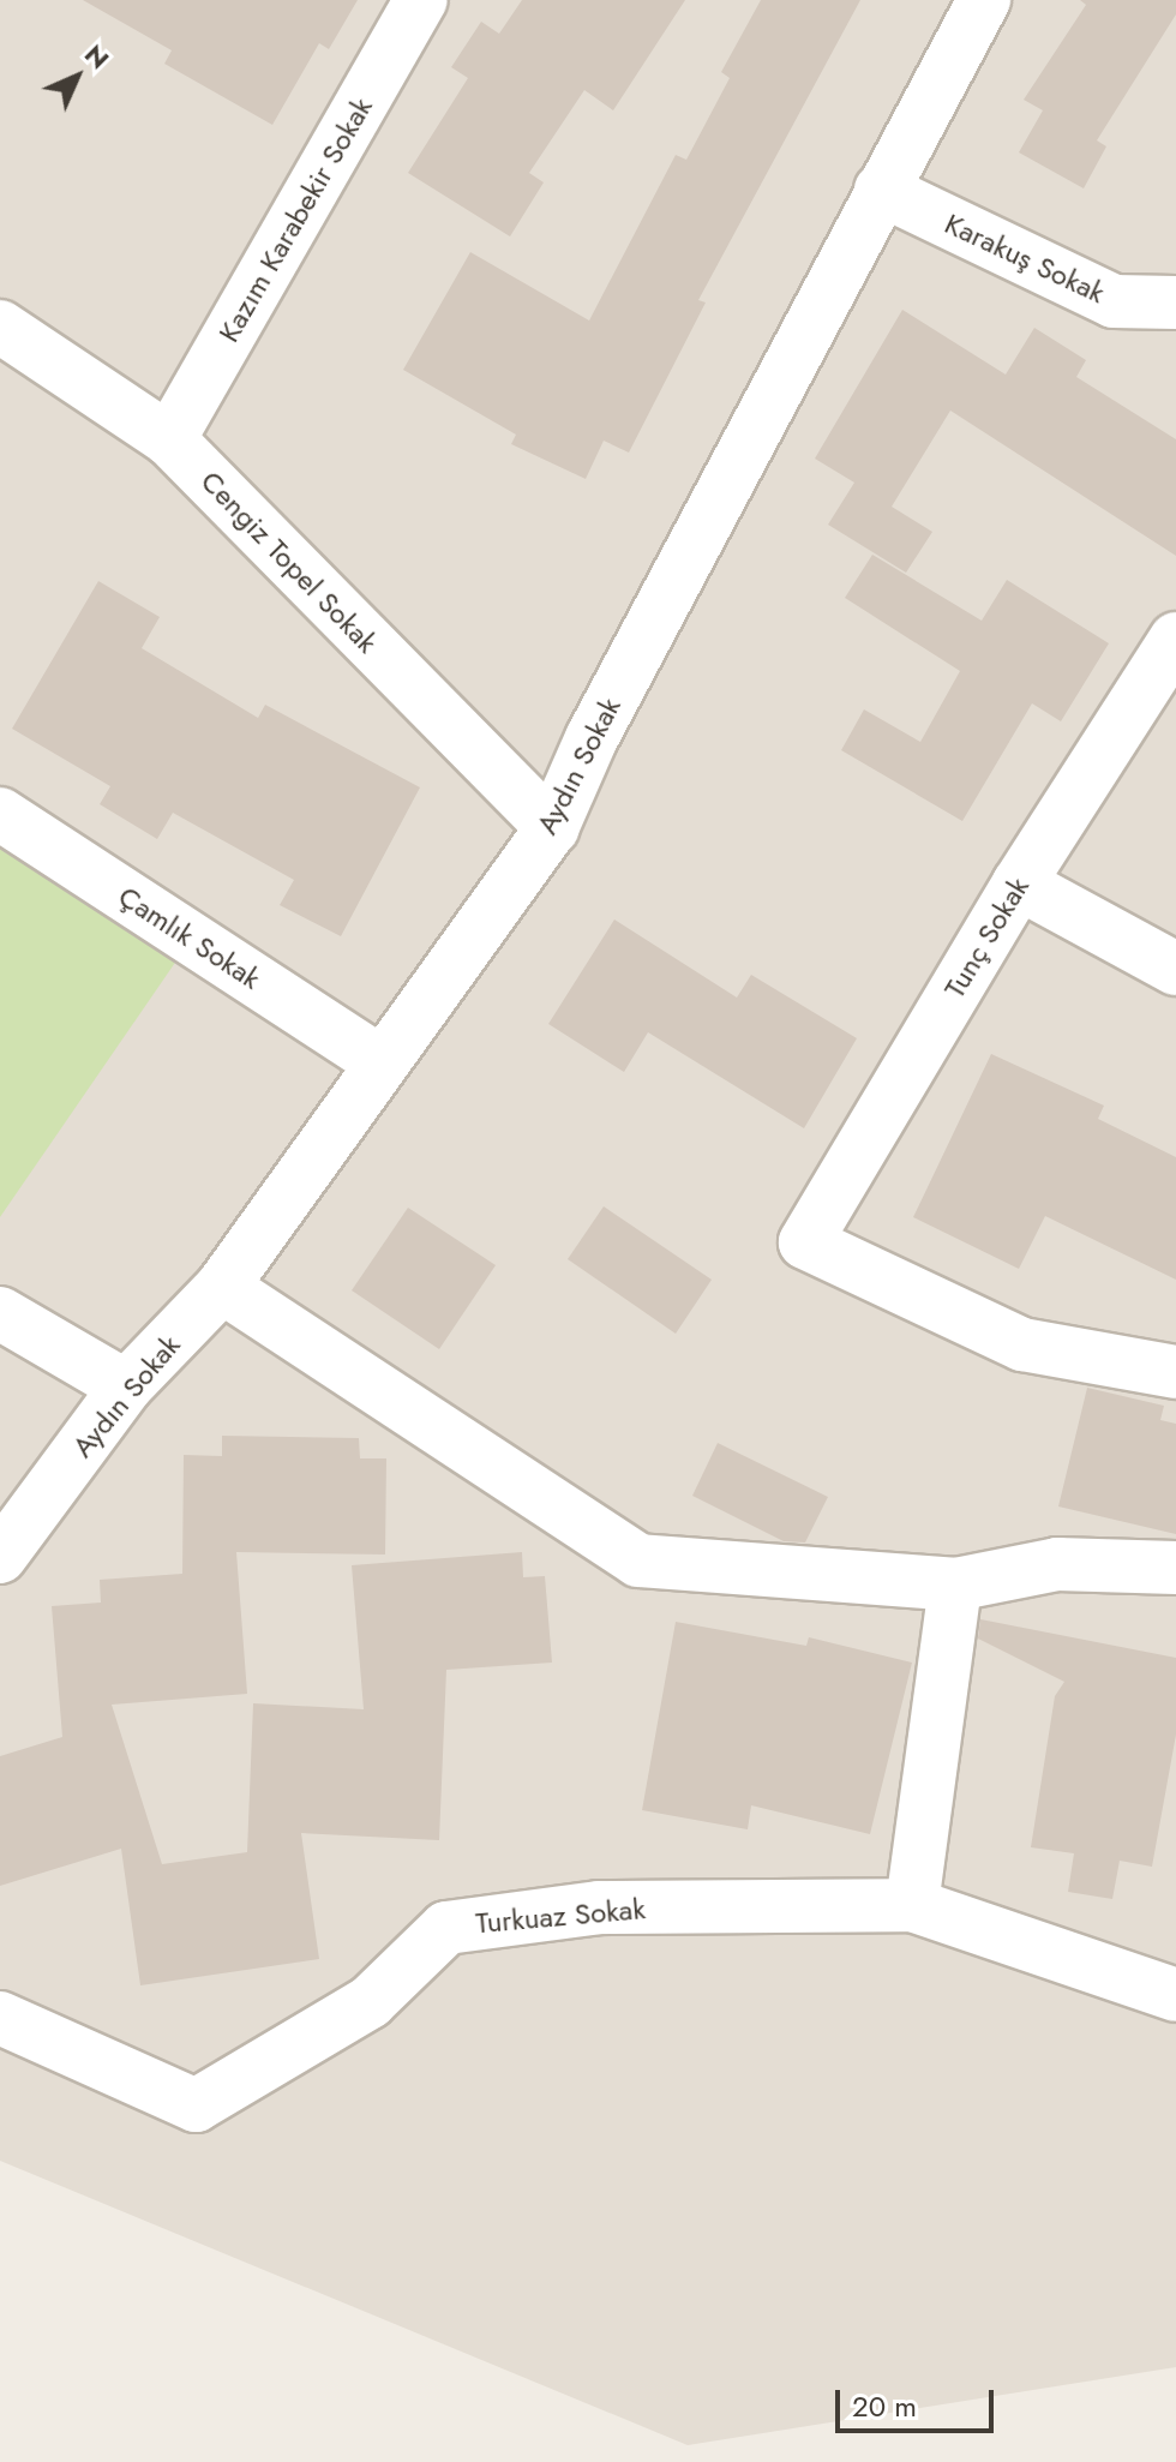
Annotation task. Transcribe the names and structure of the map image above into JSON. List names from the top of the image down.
{
  "streets": {
    "street": [
      "Kazım Karabekir Sokak",
      "Karakuş Sokak",
      "Cengiz Topel Sokak",
      "Aydın Sokak",
      "Çamlık Sokak",
      "Tunç Sokak",
      "Turkuaz Sokak"
    ]
  },
  "crossings": [
    ["Kazım Karabekir Sokak", "Cengiz Topel Sokak"],
    ["Karakuş Sokak", "Aydın Sokak"],
    ["Cengiz Topel Sokak", "Aydın Sokak"],
    ["Aydın Sokak", "Çamlık Sokak"]
  ],
  "scale_bar": "20 m",
  "north": "top right"
}
